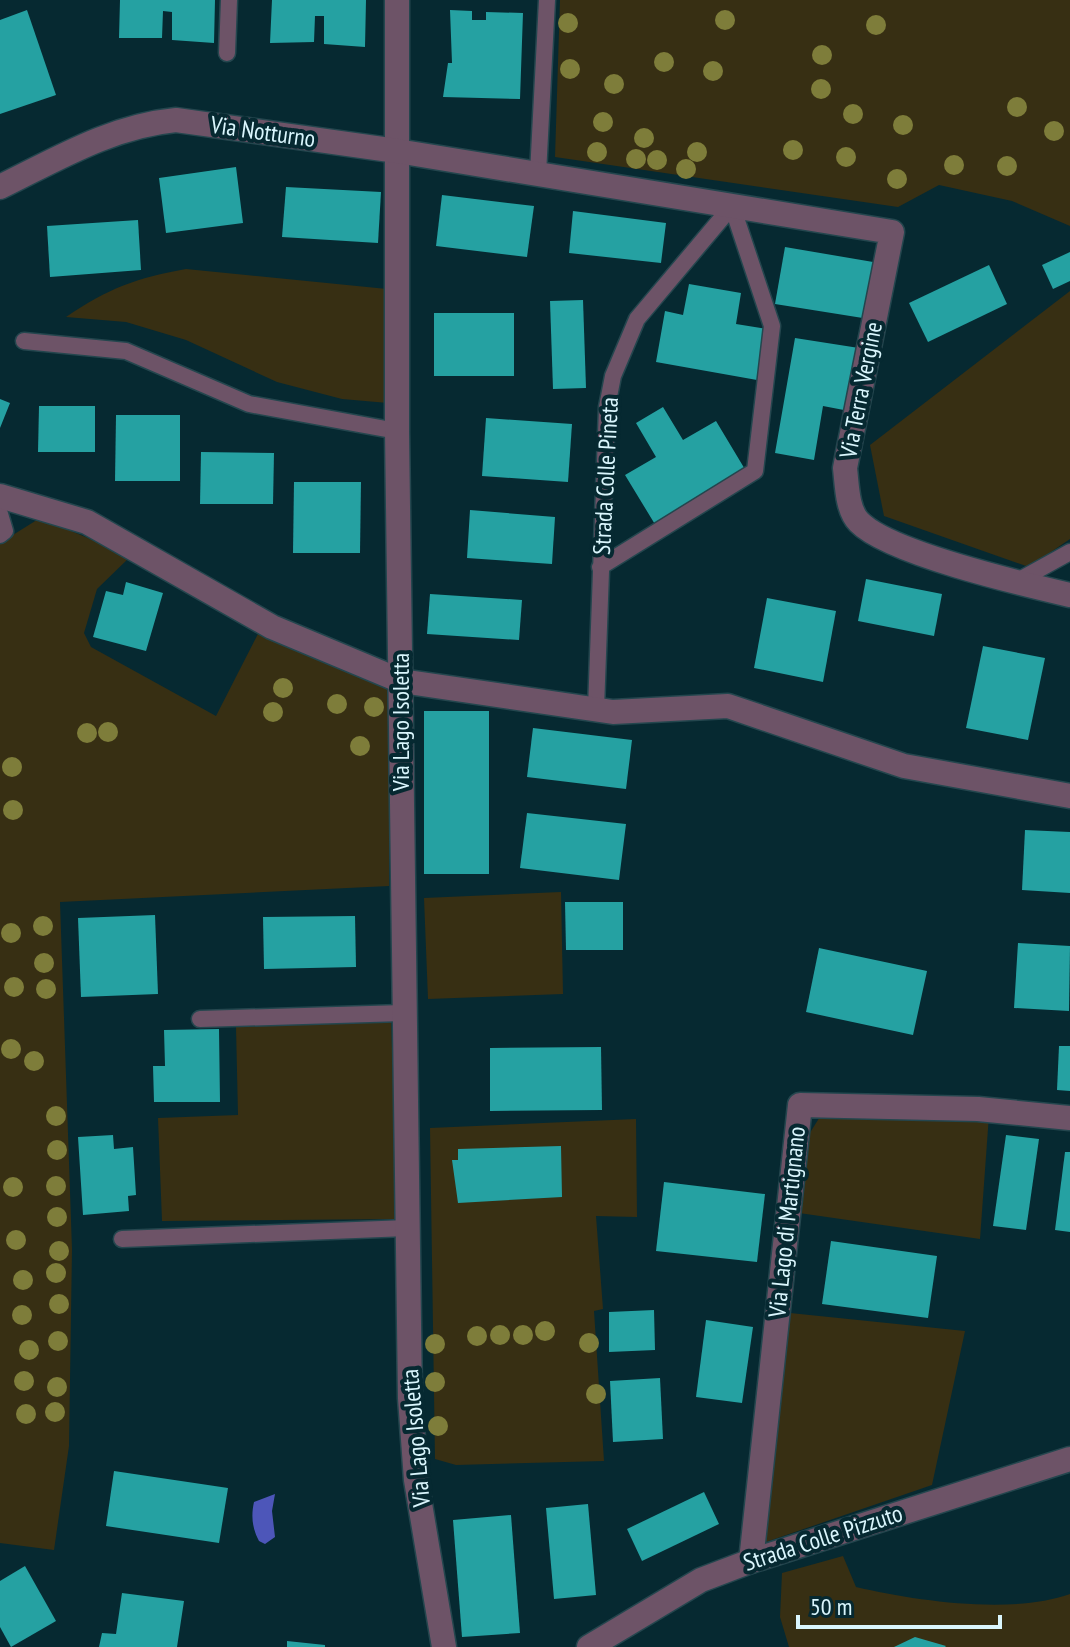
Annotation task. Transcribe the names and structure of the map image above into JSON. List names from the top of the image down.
{
  "streets": {
    "street": [
      "Via Notturno",
      "Via Terra Vergine",
      "Via Lago Isoletta",
      "Via Lago di Martignano",
      "Strada Colle Pizzuto"
    ],
    "lane": ["Strada Colle Pineta"]
  },
  "crossings": [
    ["Via Notturno", "Via Terra Vergine"],
    ["Via Notturno", "Strada Colle Pineta"],
    ["Via Notturno", "Via Lago Isoletta"],
    ["Via Lago di Martignano", "Strada Colle Pizzuto"]
  ],
  "scale_bar": "50 m"
}
